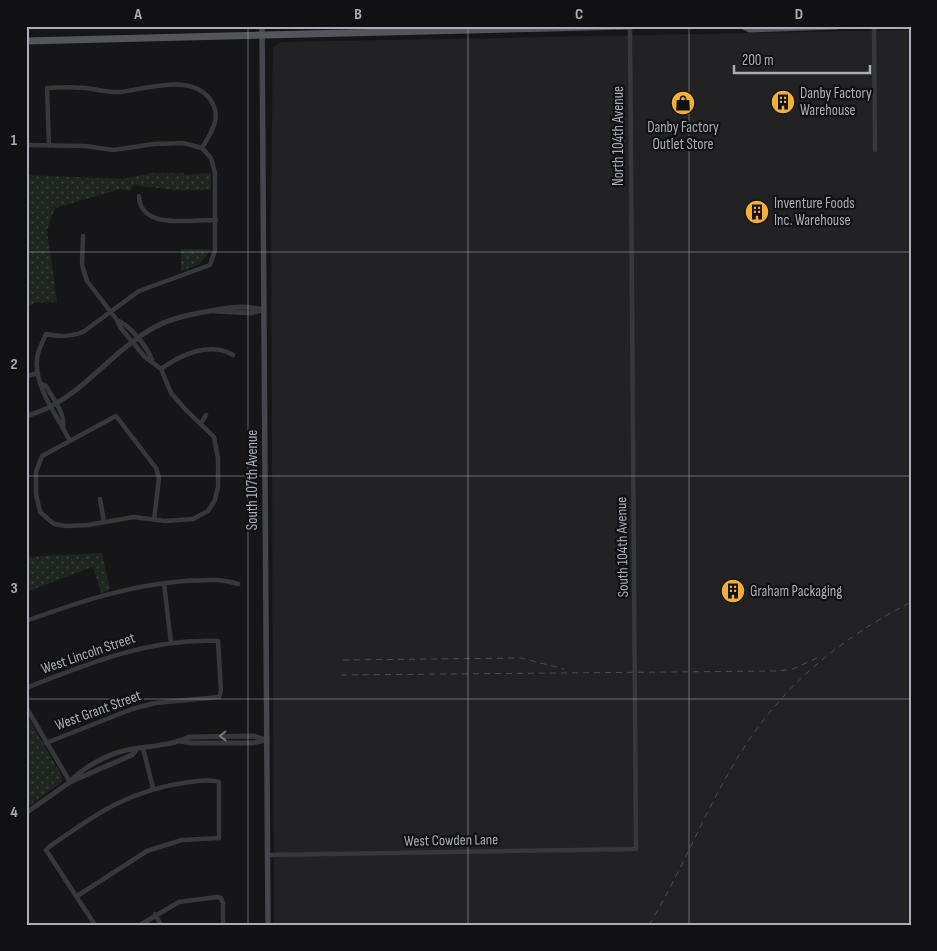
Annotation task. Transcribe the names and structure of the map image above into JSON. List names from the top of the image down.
{
  "streets": {
    "main road": ["South 107th Avenue"],
    "street": [
      "North 104th Avenue",
      "South 104th Avenue",
      "West Lincoln Street",
      "West Grant Street",
      "West Cowden Lane"
    ]
  },
  "crossings": [
    ["North 104th Avenue", "South 104th Avenue"],
    ["South 107th Avenue", "West Cowden Lane"],
    ["South 104th Avenue", "West Cowden Lane"],
    ["West Lincoln Street", "West Grant Street"]
  ],
  "places": {
    "building": ["Danby Factory Warehouse", "Inventure Foods Inc. Warehouse", "Graham Packaging"],
    "shop": ["Danby Factory Outlet Store"]
  },
  "scale_bar": "200 m",
  "grid": {
    "columns": [
      "A",
      "B",
      "C",
      "D"
    ],
    "rows": [
      "1",
      "2",
      "3",
      "4"
    ]
  }
}
